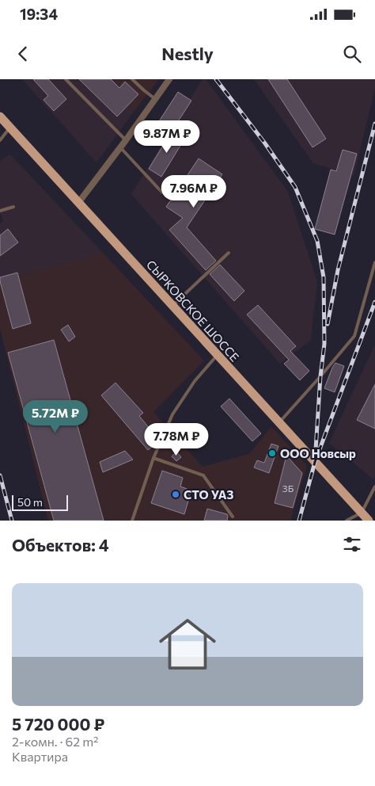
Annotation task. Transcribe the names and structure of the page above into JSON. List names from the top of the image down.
{
  "streets": {
    "main road": ["СЫРКОВСКОЕ ШОССЕ"]
  },
  "places": ["ООО Новсыр", "СТО УАЗ"],
  "house_numbers": ["3Б"],
  "scale_bar": "50 m",
  "page": {
    "status": "19:34",
    "header": "Nestly",
    "price": [
      "9.87M ₽",
      "7.96M ₽",
      "5.72M ₽",
      "7.78M ₽"
    ],
    "scale": "50 m",
    "heading": "Объектов: 4",
    "list": [
      {
        "name": "5 720 000 ₽",
        "note": "2-комн. · 62 m² · Квартира"
      }
    ]
  }
}
